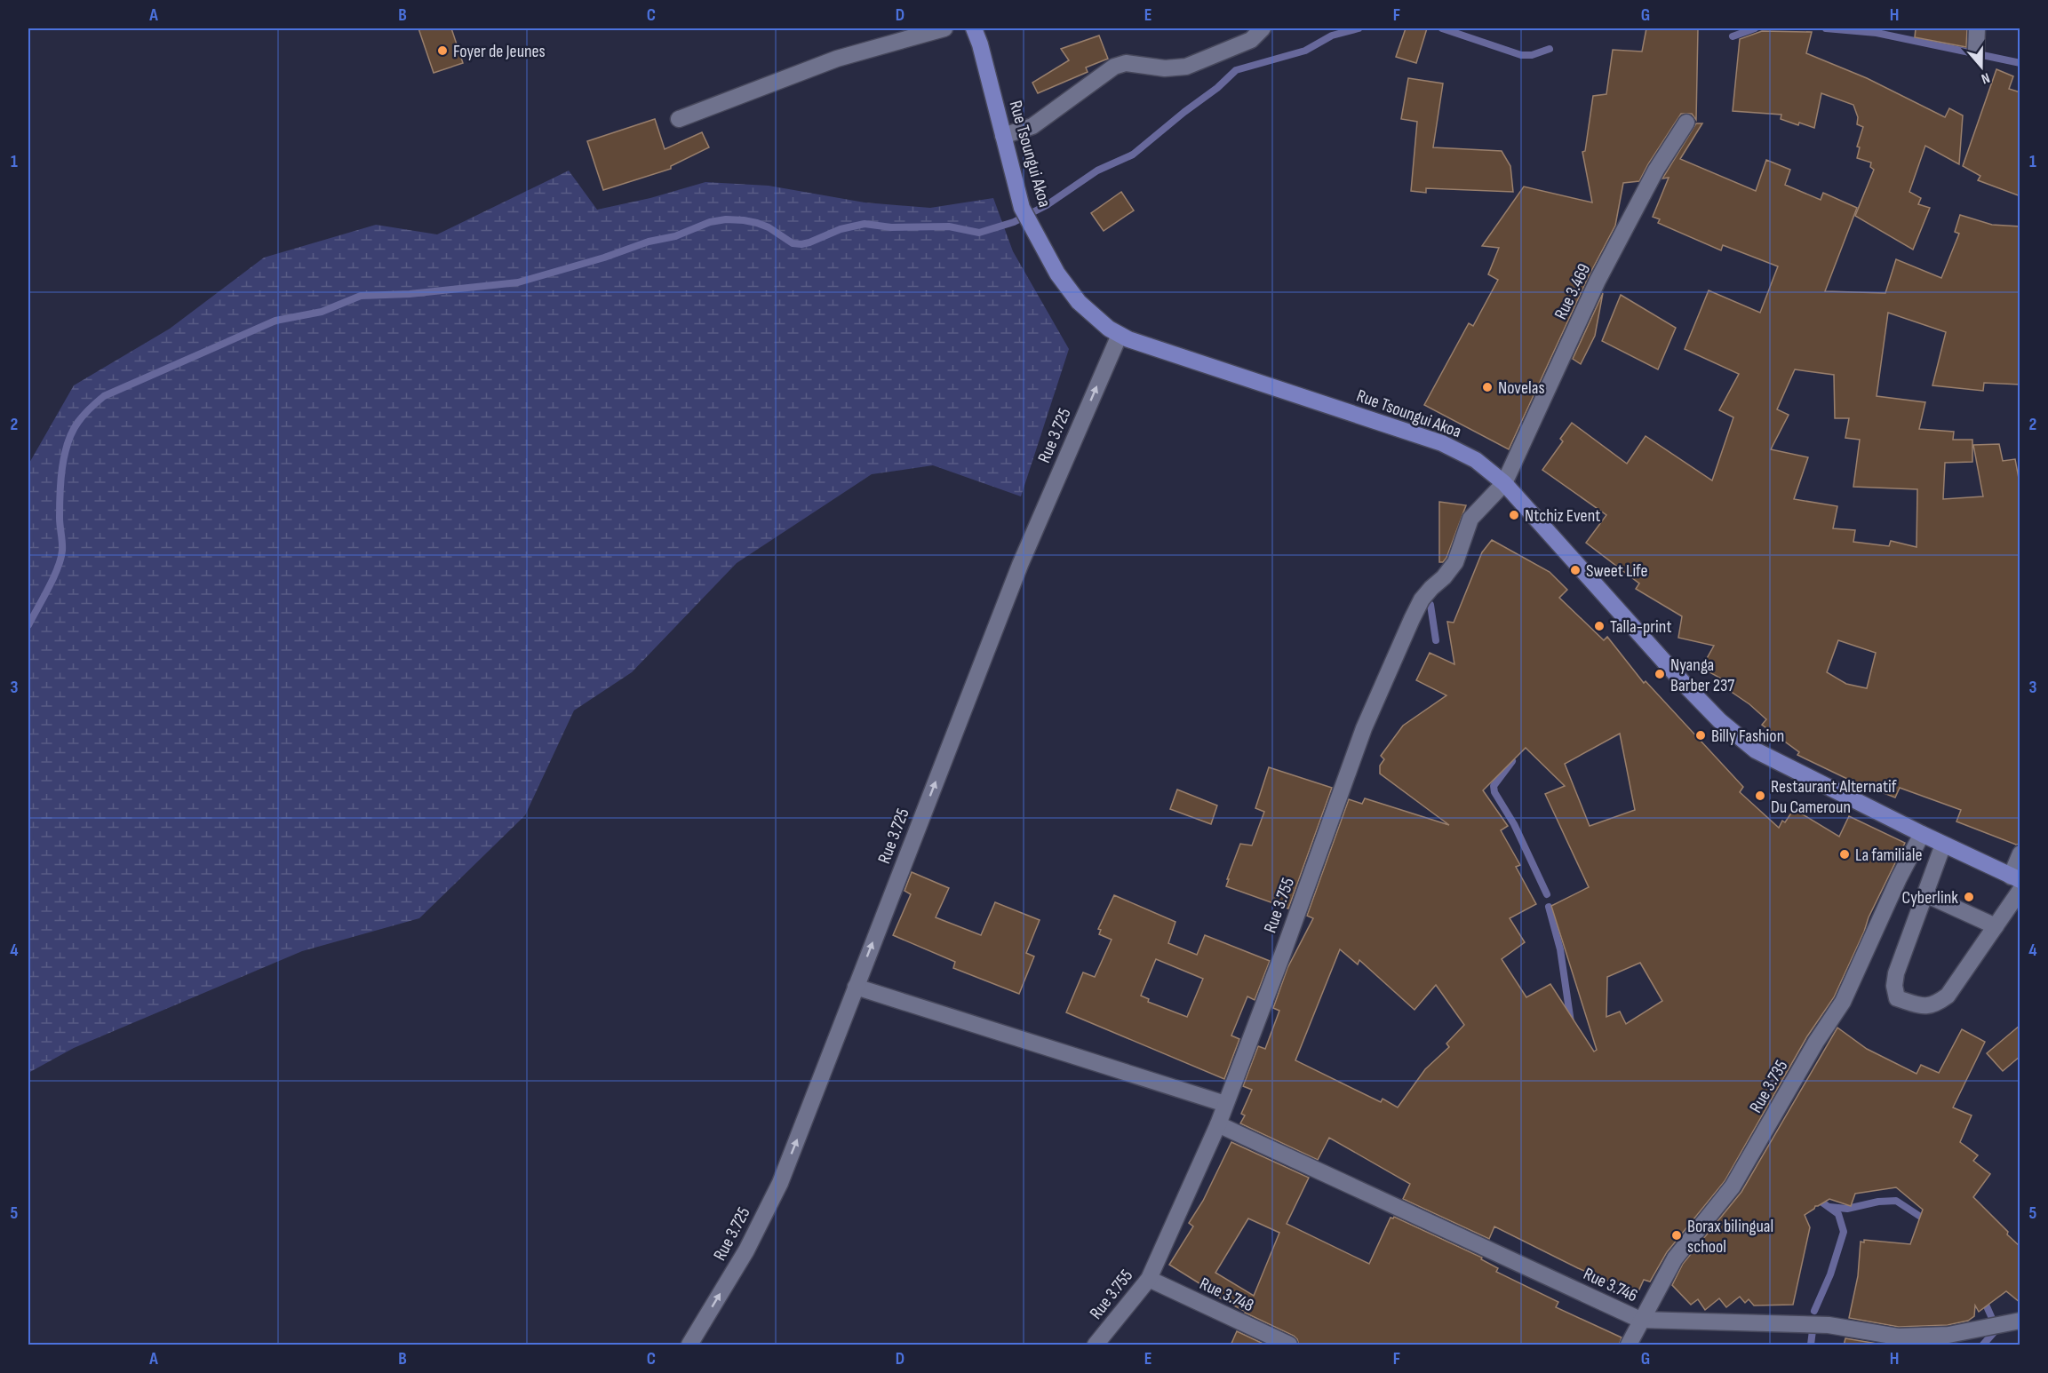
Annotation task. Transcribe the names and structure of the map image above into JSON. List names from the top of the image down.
{
  "streets": {
    "main road": ["Rue Tsoungui Akoa"],
    "street": [
      "Rue 3.469",
      "Rue 3.725",
      "Rue 3.755",
      "Rue 3.735",
      "Rue 3.746",
      "Rue 3.748"
    ]
  },
  "crossings": [
    ["Rue Tsoungui Akoa", "Rue 3.469"],
    ["Rue Tsoungui Akoa", "Rue 3.725"],
    ["Rue Tsoungui Akoa", "Rue 3.755"],
    ["Rue Tsoungui Akoa", "Rue 3.735"],
    ["Rue 3.469", "Rue 3.755"],
    ["Rue 3.755", "Rue 3.746"],
    ["Rue 3.755", "Rue 3.748"],
    ["Rue 3.735", "Rue 3.746"]
  ],
  "one_way": ["Rue 3.725"],
  "places": [
    "Foyer de Jeunes",
    "Novelas",
    "Ntchiz Event",
    "Sweet Life",
    "Talla-print",
    "Nyanga Barber 237",
    "Billy Fashion",
    "Restaurant Alternatif Du Cameroun",
    "La familiale",
    "Cyberlink",
    "Borax bilingual school"
  ],
  "north": "bottom",
  "grid": {
    "columns": [
      "A",
      "B",
      "C",
      "D",
      "E",
      "F",
      "G",
      "H"
    ],
    "rows": [
      "1",
      "2",
      "3",
      "4",
      "5"
    ]
  }
}
